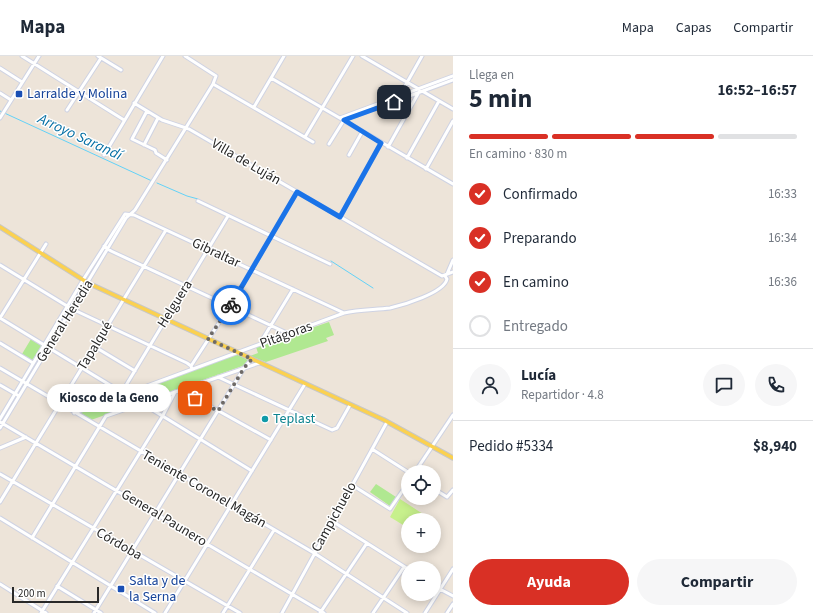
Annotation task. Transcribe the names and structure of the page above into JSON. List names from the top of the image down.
{
  "streets": {
    "street": [
      "Villa de Luján",
      "Gibraltar",
      "Helguera",
      "General Heredia",
      "Pitágoras",
      "Tapalqué",
      "Teniente Coronel Magán",
      "Campichuelo",
      "General Paunero",
      "Córdoba"
    ]
  },
  "crossings": [
    ["Villa de Luján", "General Heredia"],
    ["Villa de Luján", "Pitágoras"],
    ["Gibraltar", "Helguera"],
    ["Gibraltar", "General Heredia"],
    ["Gibraltar", "Pitágoras"],
    ["Gibraltar", "Tapalqué"],
    ["Helguera", "Pitágoras"],
    ["General Heredia", "Teniente Coronel Magán"],
    ["General Heredia", "General Paunero"],
    ["Pitágoras", "Teniente Coronel Magán"],
    ["Tapalqué", "Teniente Coronel Magán"],
    ["Tapalqué", "General Paunero"],
    ["Tapalqué", "Córdoba"],
    ["Teniente Coronel Magán", "Campichuelo"],
    ["Campichuelo", "General Paunero"]
  ],
  "water": ["Arroyo Sarandí"],
  "places": {
    "transit": ["Larralde y Molina", "Salta y de la Serna"],
    "other": ["Kiosco de la Geno", "Teplast"]
  },
  "scale_bar": "200 m",
  "page": {
    "header": "Mapa",
    "nav": ["Mapa", "Capas", "Compartir"],
    "heading": ["5 min", "Llega en", "16:52–16:57"],
    "panel": [
      "Lucía",
      "Repartidor · 4.8",
      "Pedido #5334",
      "$8,940"
    ],
    "bar": "En camino · 830 m",
    "list": [
      ["Confirmado", "16:33"],
      ["Preparando", "16:34"],
      ["En camino", "16:36"],
      "Entregado"
    ],
    "bubble": "Kiosco de la Geno",
    "map_buttons": ["+", "−"],
    "buttons": ["Ayuda", "Compartir"],
    "scale": "200 m"
  }
}
